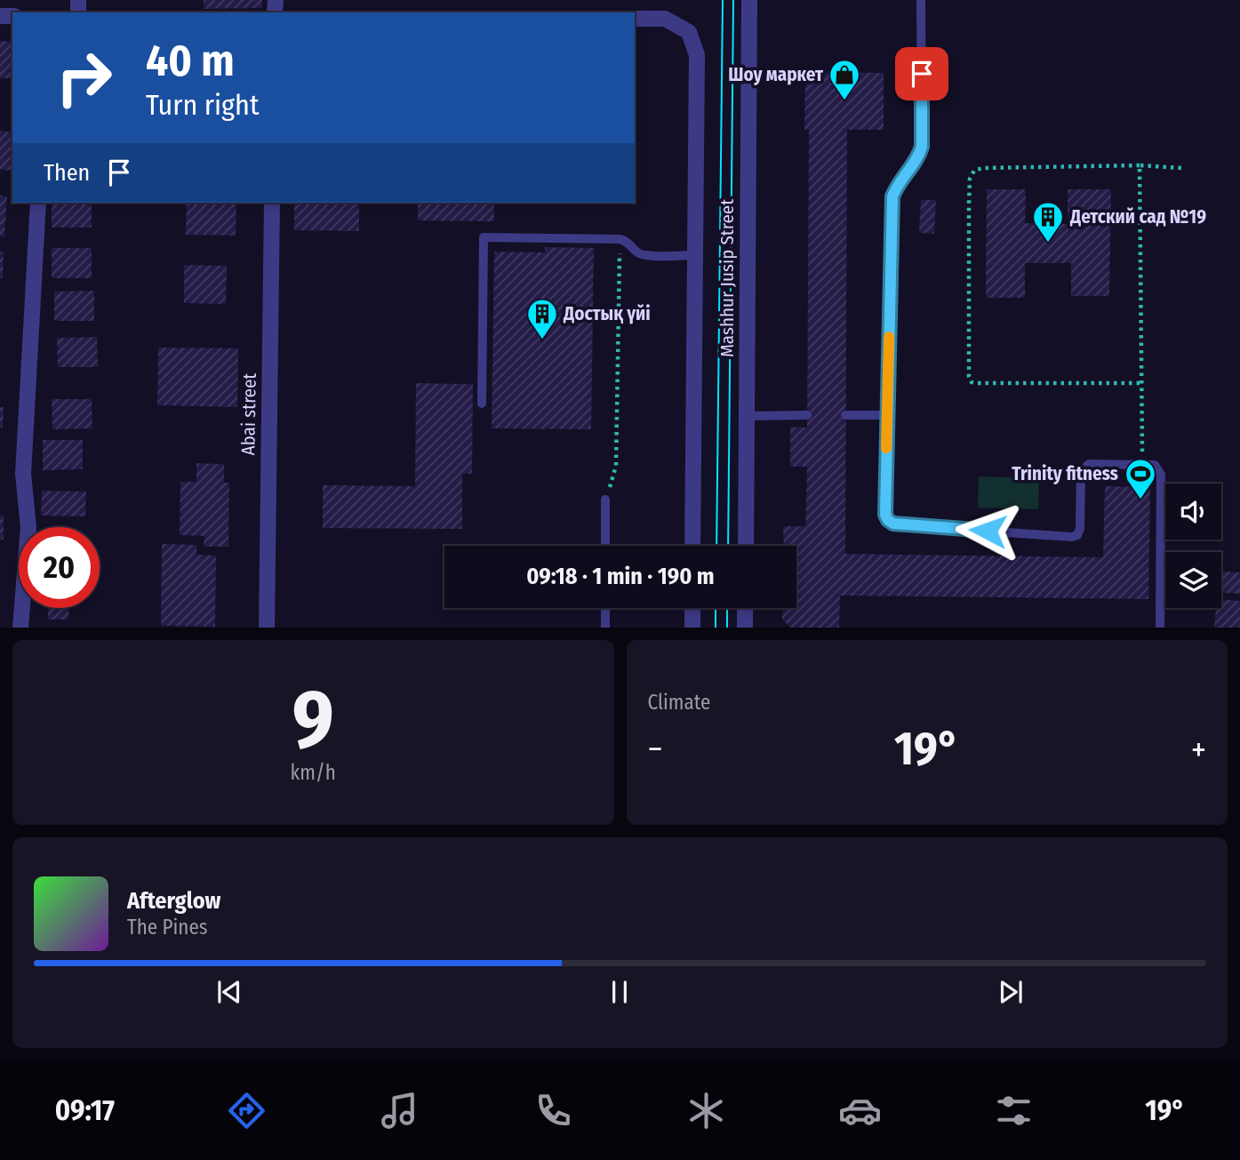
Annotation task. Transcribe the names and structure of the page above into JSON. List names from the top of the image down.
{
  "streets": {
    "street": ["Mashhur Jusip Street", "Abai street"]
  },
  "places": {
    "shop": ["Шоу маркет"],
    "building": ["Детский сад №19", "Достық үйі"],
    "sports": ["Trinity fitness"]
  },
  "page": {
    "turn": ["40 m", "Turn right"],
    "then": "Then",
    "limit": "20",
    "trip": "09:18 · 1 min · 190 m",
    "tile": [
      ["9", "km/h"],
      "Climate"
    ],
    "heat": ["−", "19°", "+"],
    "song": ["Afterglow", "The Pines"],
    "tabs": ["09:17", "19°"]
  }
}
